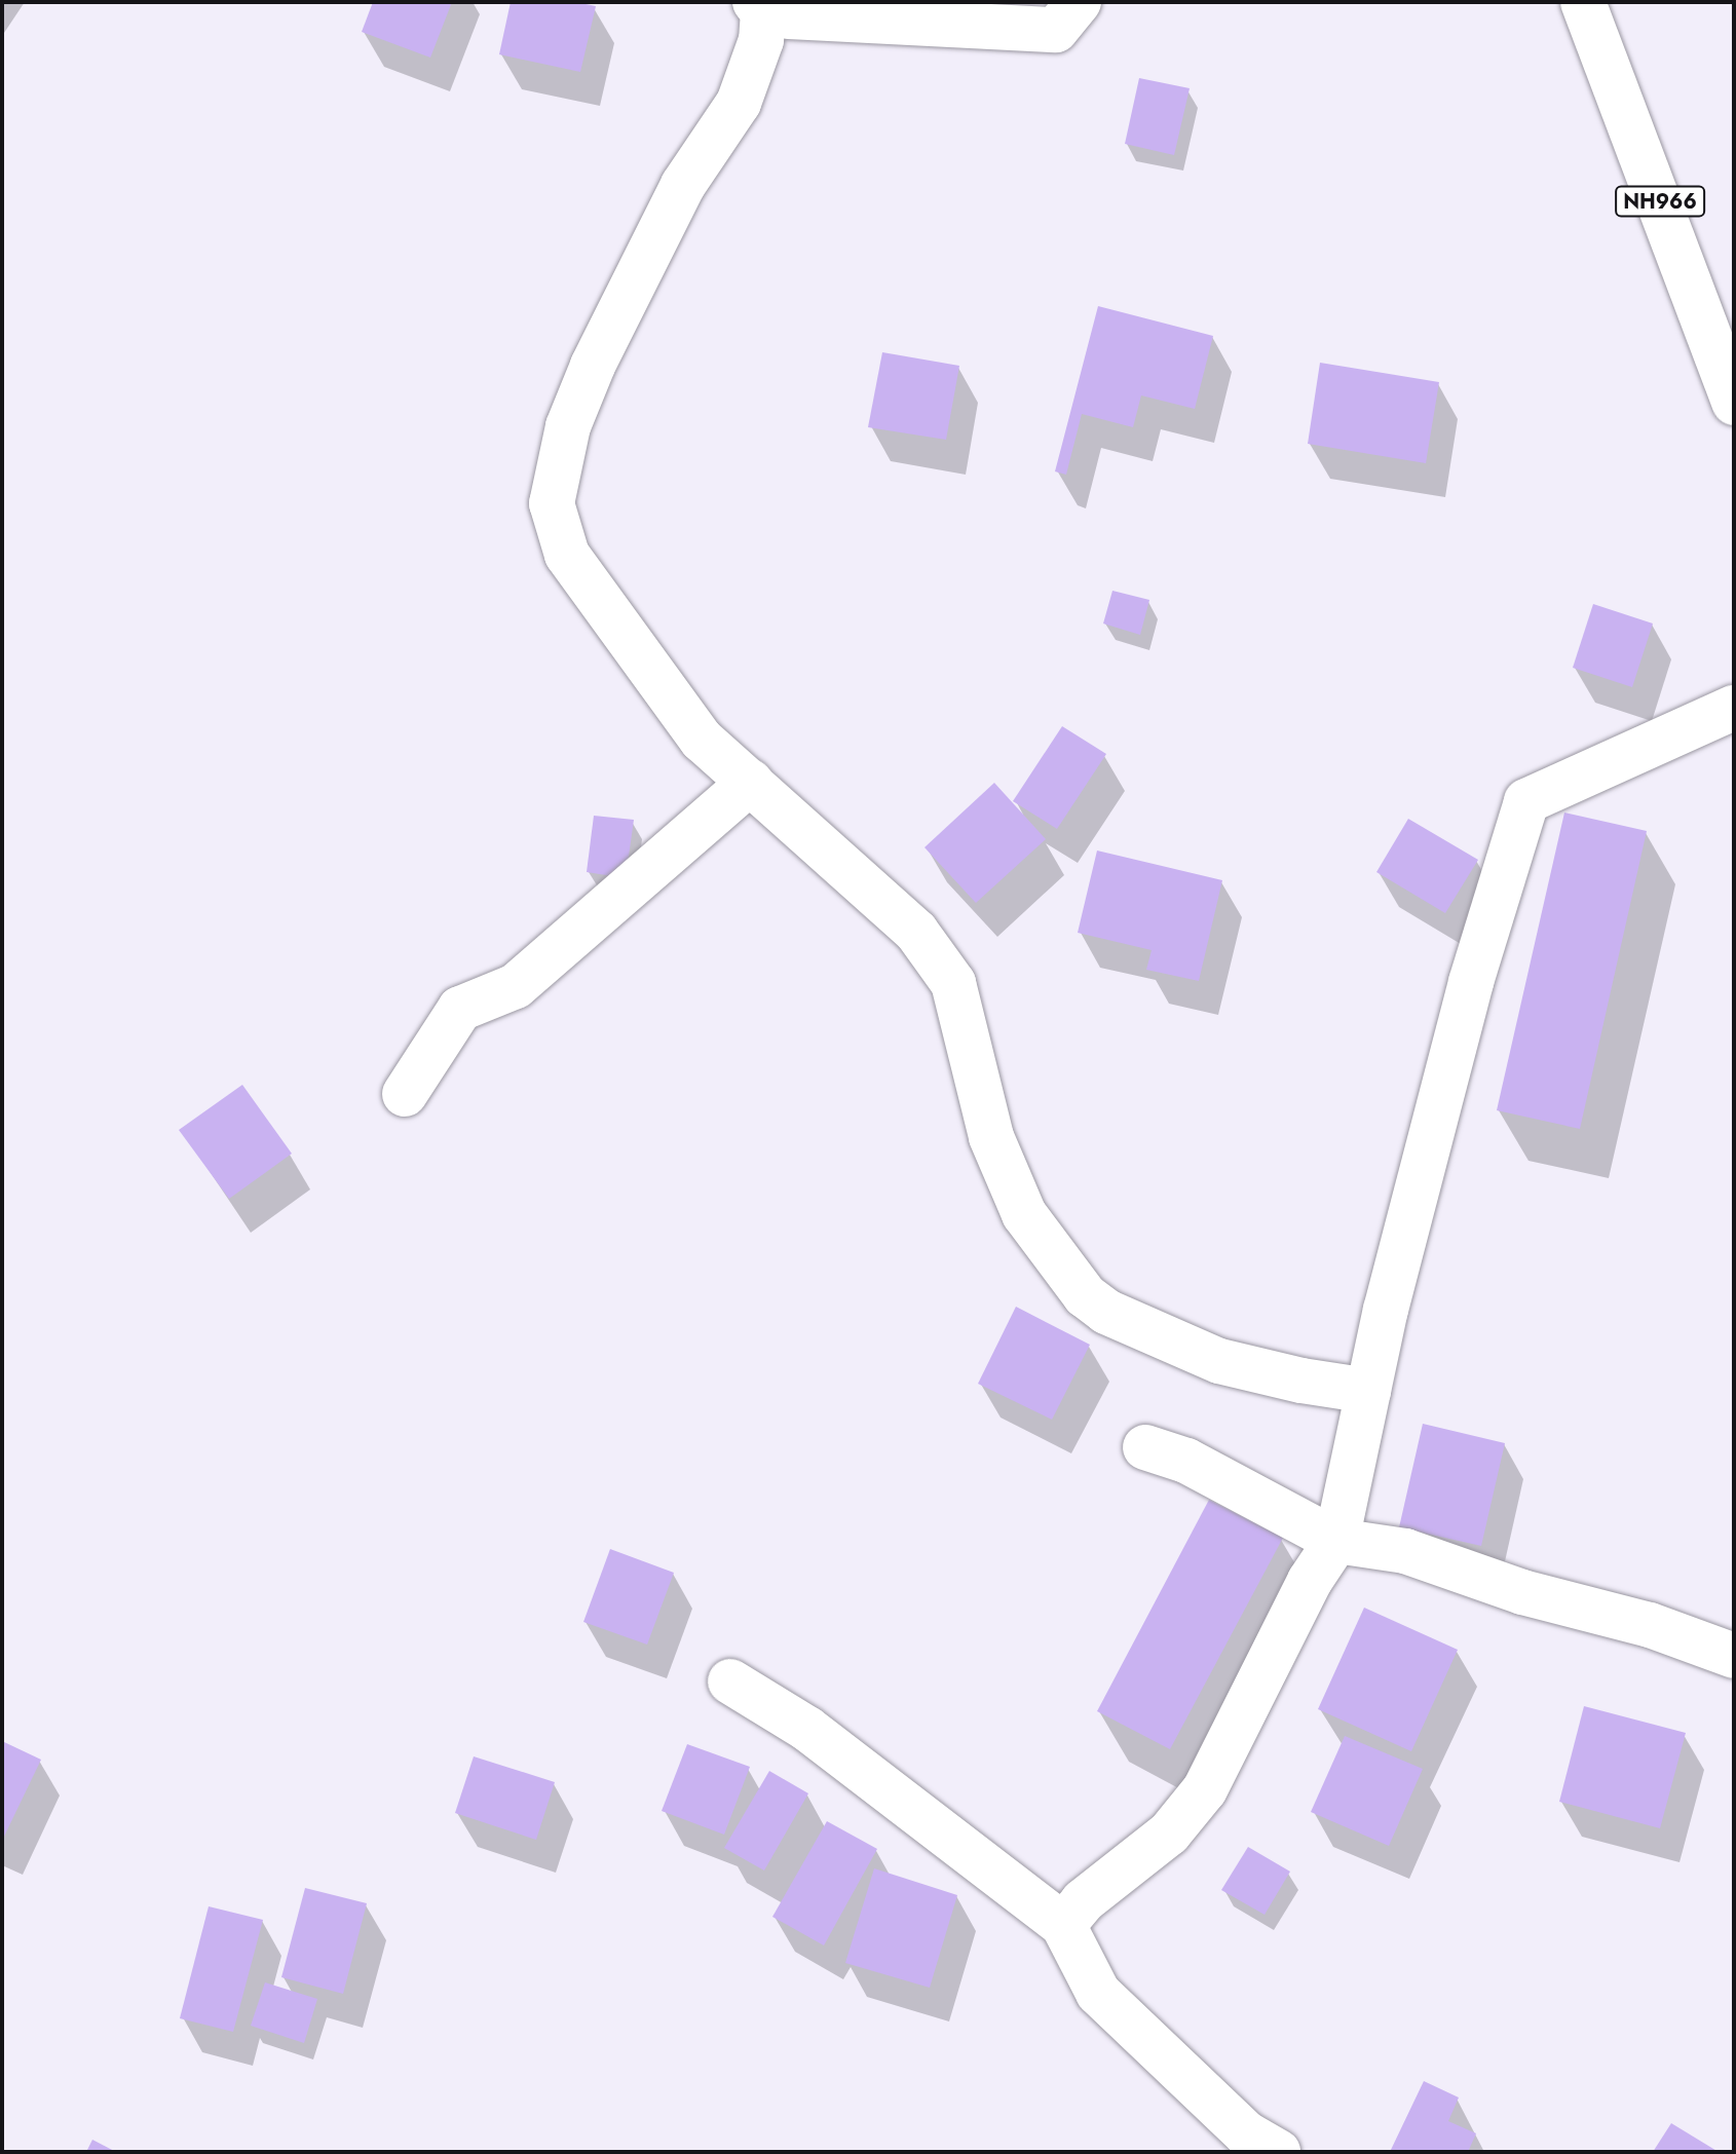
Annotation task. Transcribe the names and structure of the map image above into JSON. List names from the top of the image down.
{
  "streets": {
    "main road": ["NH966"]
  }
}
